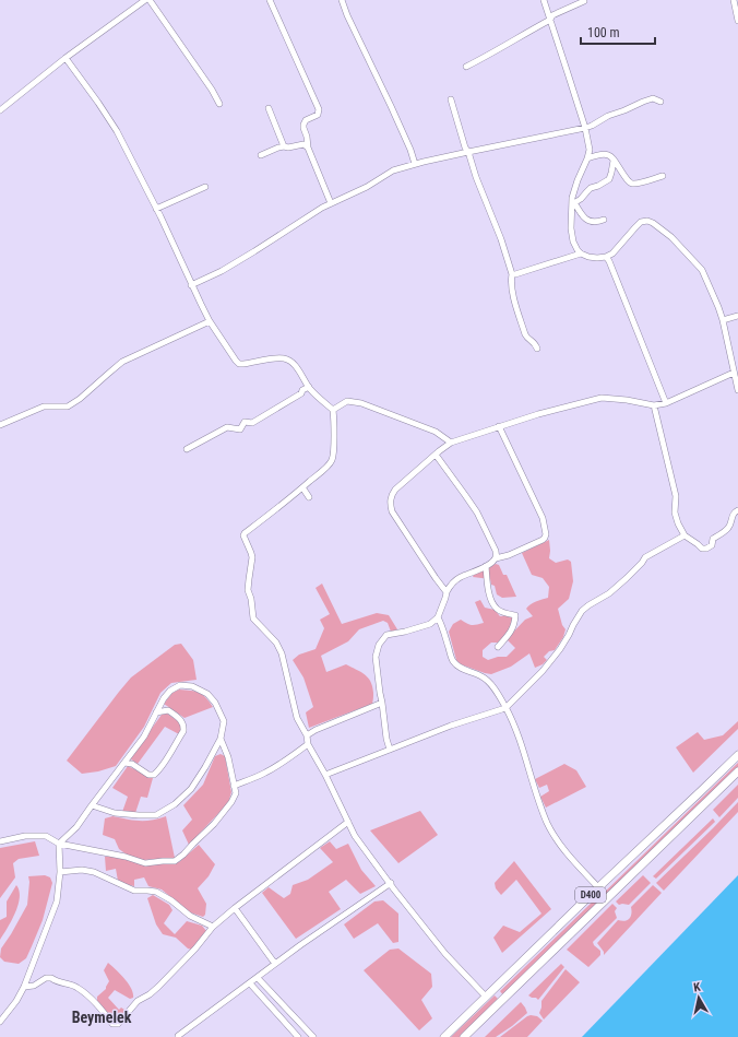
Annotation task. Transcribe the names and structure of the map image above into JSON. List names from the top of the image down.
{
  "streets": {
    "highway": ["D400"]
  },
  "districts": ["Beymelek"],
  "scale_bar": "100 m",
  "north": "top"
}
